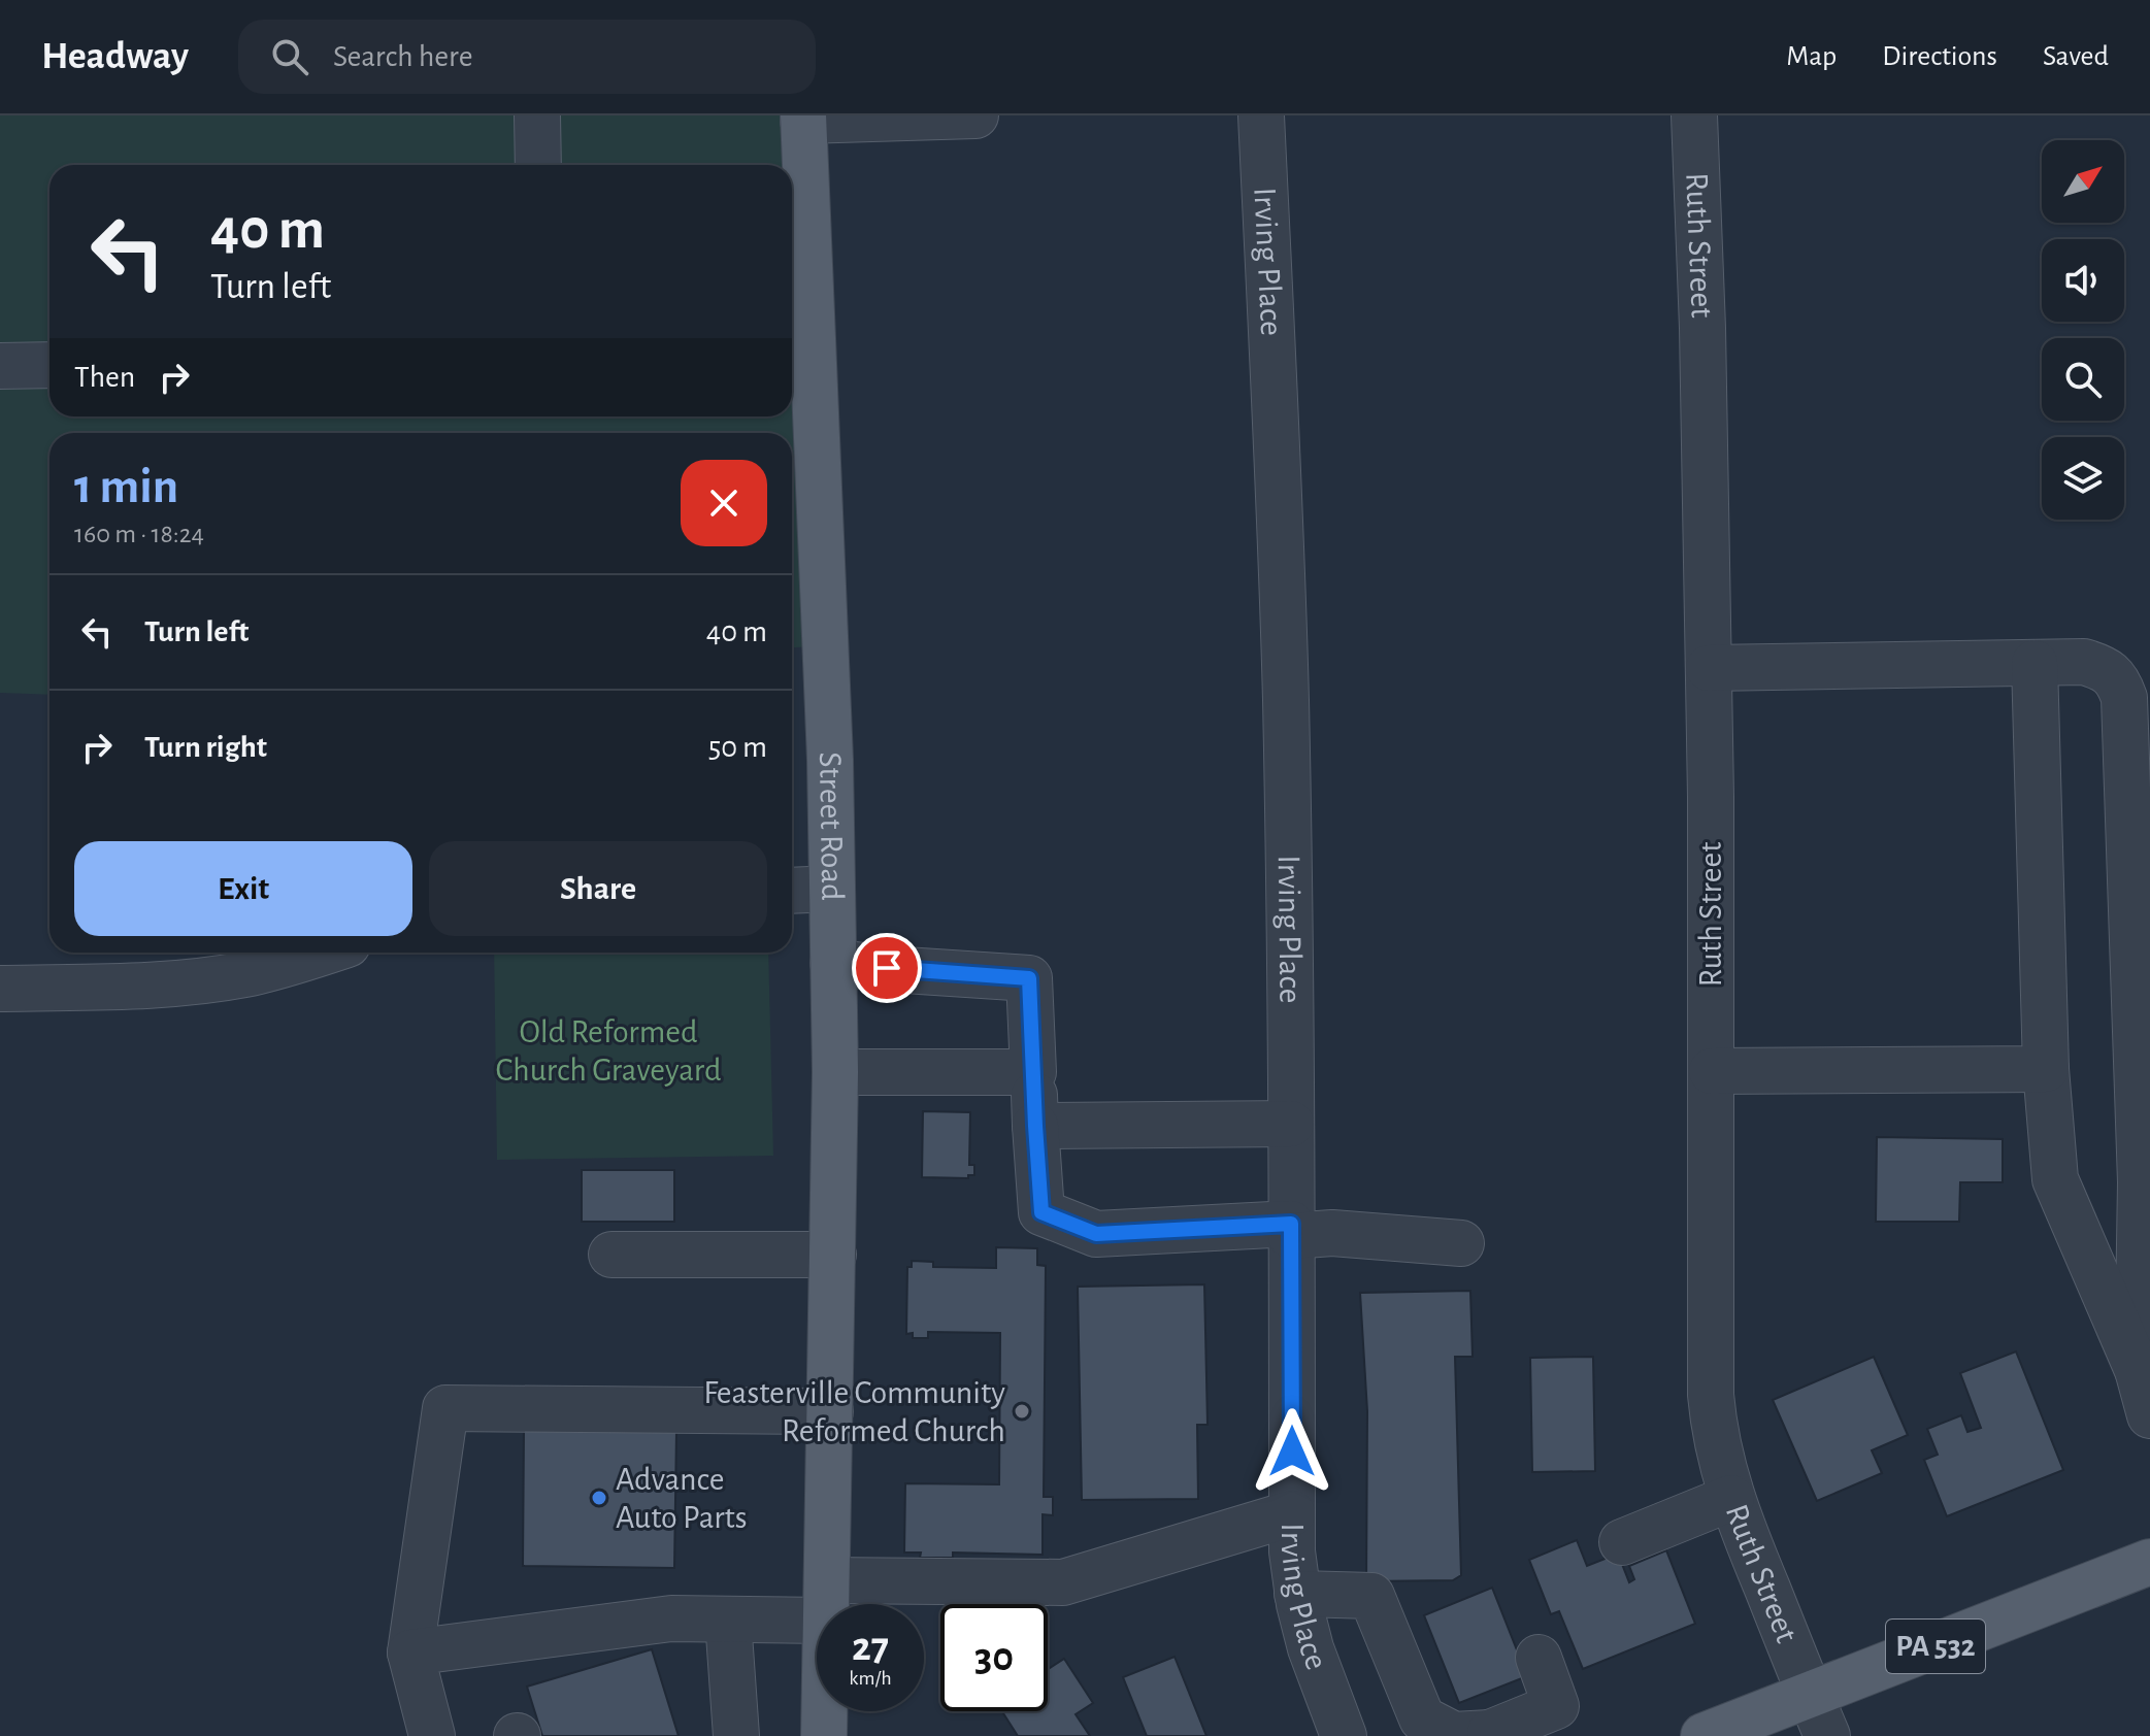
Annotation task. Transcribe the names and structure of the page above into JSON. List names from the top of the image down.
{
  "streets": {
    "main road": ["Street Road", "PA 532"],
    "street": ["Ruth Street", "Irving Place"]
  },
  "crossings": [
    ["Ruth Street", "PA 532"]
  ],
  "parks": ["Old Reformed Church Graveyard"],
  "places": ["Feasterville Community Reformed Church", "Advance Auto Parts"],
  "north": "top right",
  "page": {
    "header": "Headway",
    "search": "Search here",
    "nav": ["Map", "Directions", "Saved"],
    "turn": ["40 m", "Turn left"],
    "then": "Then",
    "heading": ["1 min", "160 m · 18:24"],
    "list": [
      {
        "name": "Turn left",
        "value": "40 m"
      },
      {
        "name": "Turn right",
        "value": "50 m"
      }
    ],
    "buttons": ["Exit", "Share"],
    "speed": "27 km/h",
    "limit": "30"
  }
}
